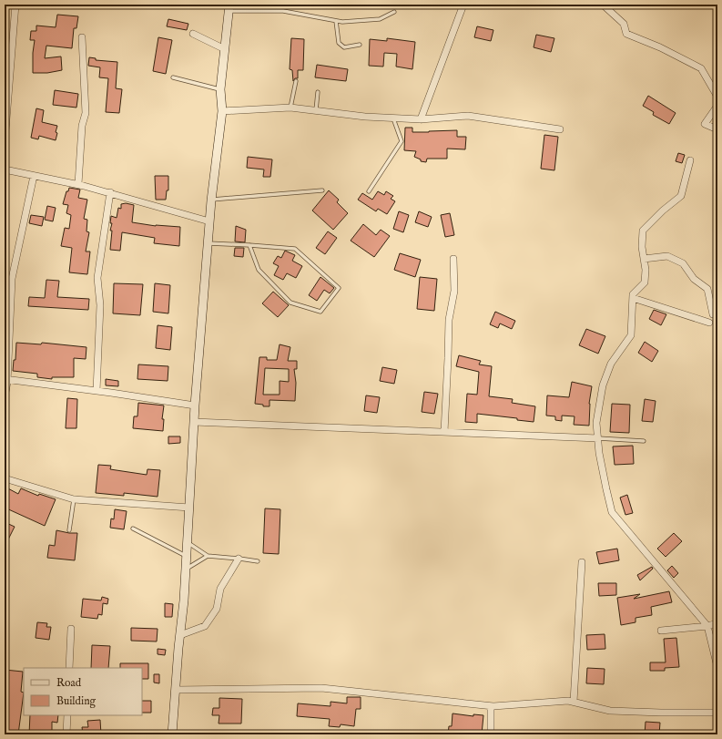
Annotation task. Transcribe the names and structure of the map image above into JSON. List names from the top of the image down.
{
  "legend": ["Road", "Building"]
}
